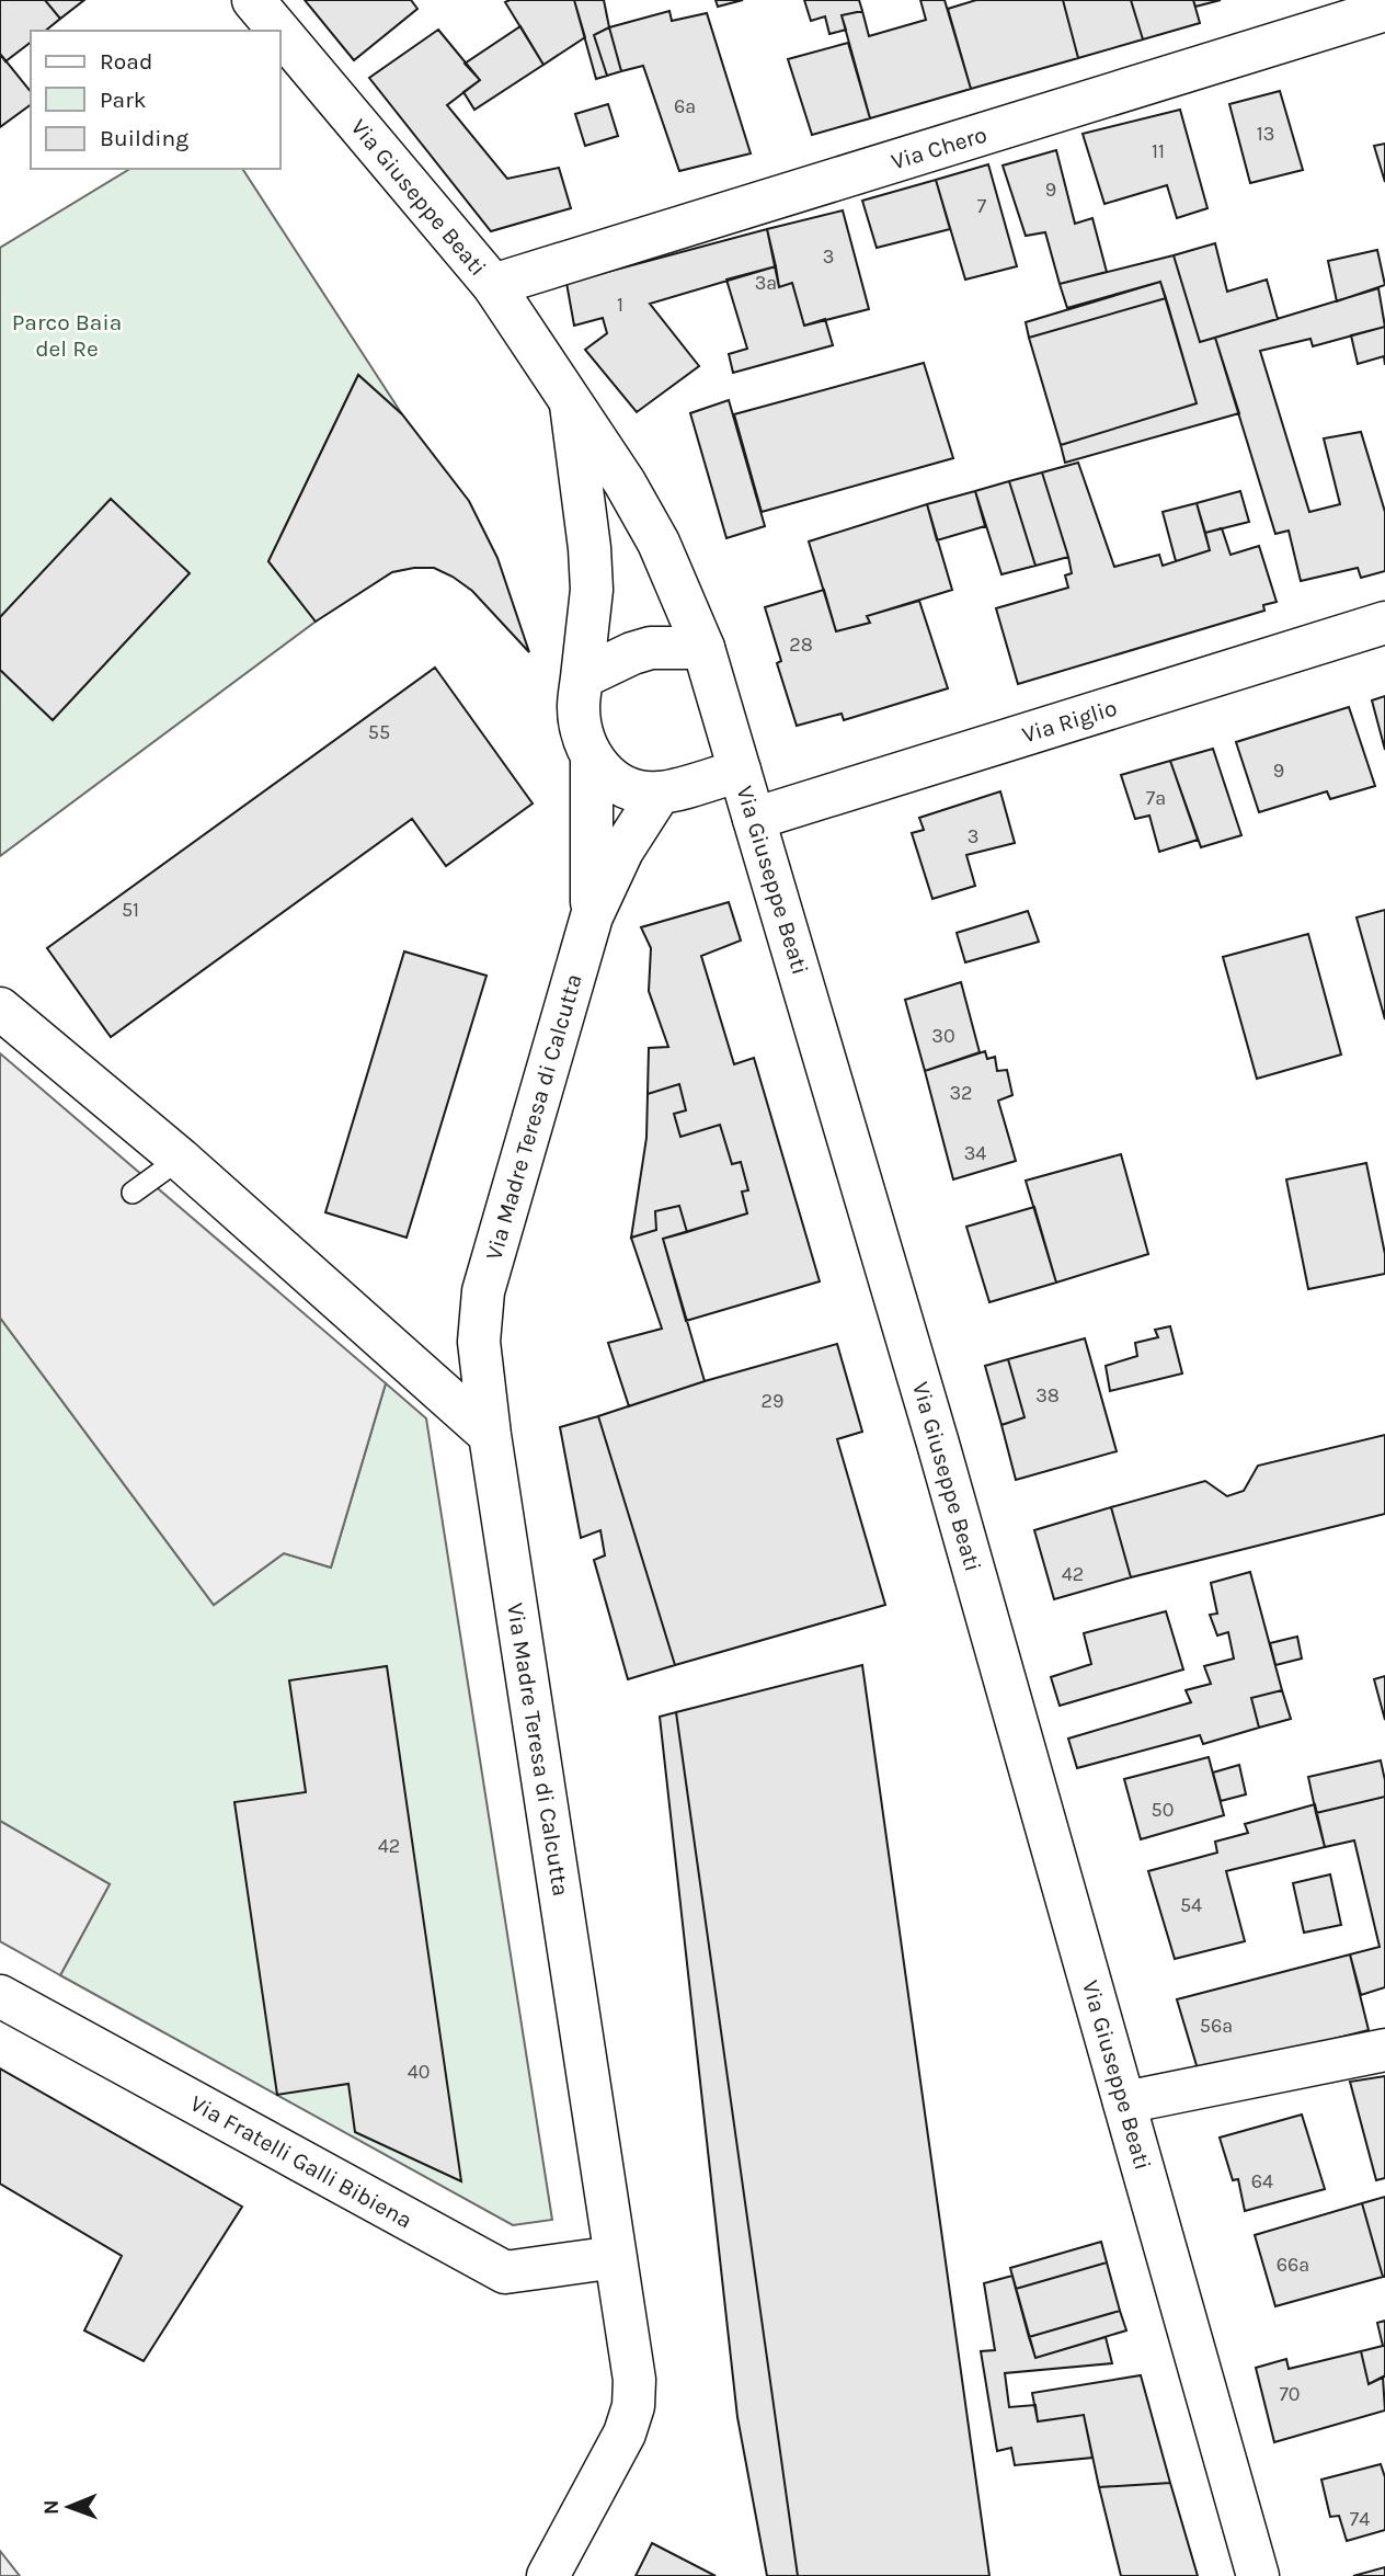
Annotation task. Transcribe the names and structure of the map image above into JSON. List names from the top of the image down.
{
  "streets": {
    "street": [
      "Via Chero",
      "Via Giuseppe Beati",
      "Via Riglio",
      "Via Madre Teresa di Calcutta",
      "Via Fratelli Galli Bibiena"
    ]
  },
  "crossings": [
    ["Via Chero", "Via Giuseppe Beati"],
    ["Via Giuseppe Beati", "Via Riglio"],
    ["Via Giuseppe Beati", "Via Madre Teresa di Calcutta"],
    ["Via Madre Teresa di Calcutta", "Via Fratelli Galli Bibiena"]
  ],
  "parks": ["Parco Baia del Re"],
  "house_numbers": [
    "6a",
    "13",
    "11",
    "9",
    "7",
    "3",
    "3a",
    "1",
    "28",
    "55",
    "9",
    "7a",
    "3",
    "51",
    "30",
    "32",
    "34",
    "38",
    "29",
    "42",
    "50",
    "42",
    "54",
    "56a",
    "40",
    "64",
    "66a",
    "70",
    "74"
  ],
  "legend": ["Road", "Park", "Building"],
  "north": "left"
}
